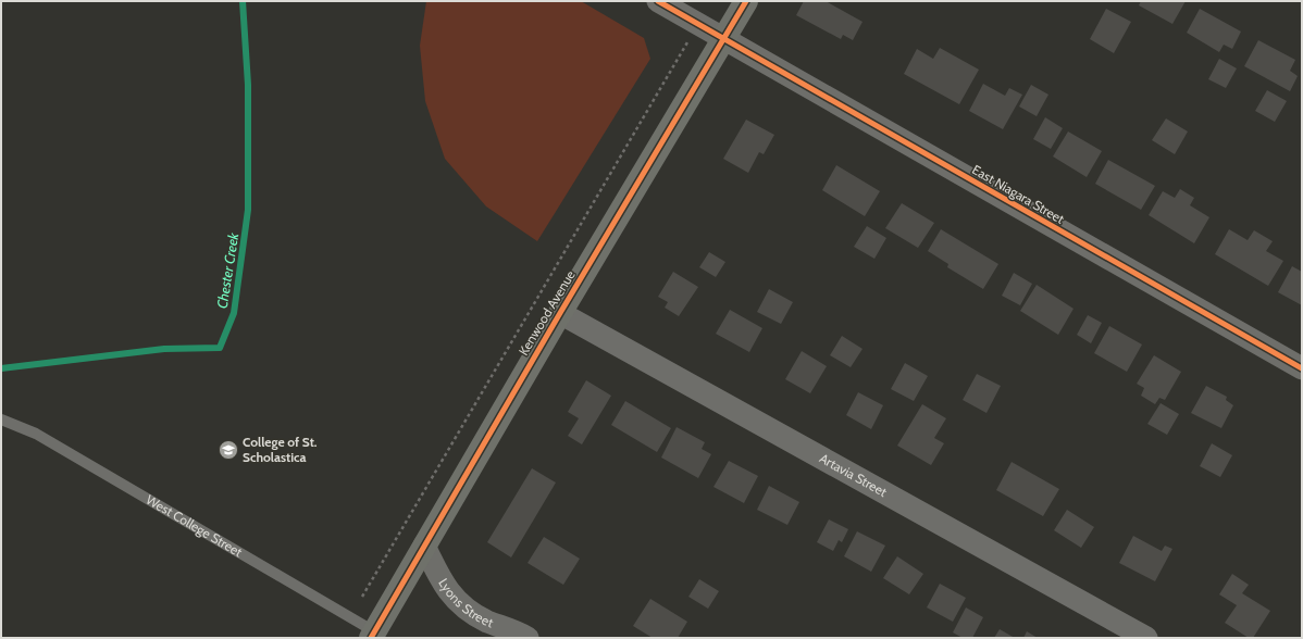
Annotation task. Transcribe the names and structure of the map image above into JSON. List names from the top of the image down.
{
  "streets": {
    "street": [
      "East Niagara Street",
      "Kenwood Avenue",
      "Artavia Street",
      "Lyons Street"
    ],
    "lane": ["West College Street"]
  },
  "crossings": [
    ["East Niagara Street", "Kenwood Avenue"],
    ["Kenwood Avenue", "Artavia Street"],
    ["Kenwood Avenue", "West College Street"],
    ["Kenwood Avenue", "Lyons Street"]
  ],
  "water": ["Chester Creek"],
  "places": {
    "school or university": ["College of St. Scholastica"]
  }
}
